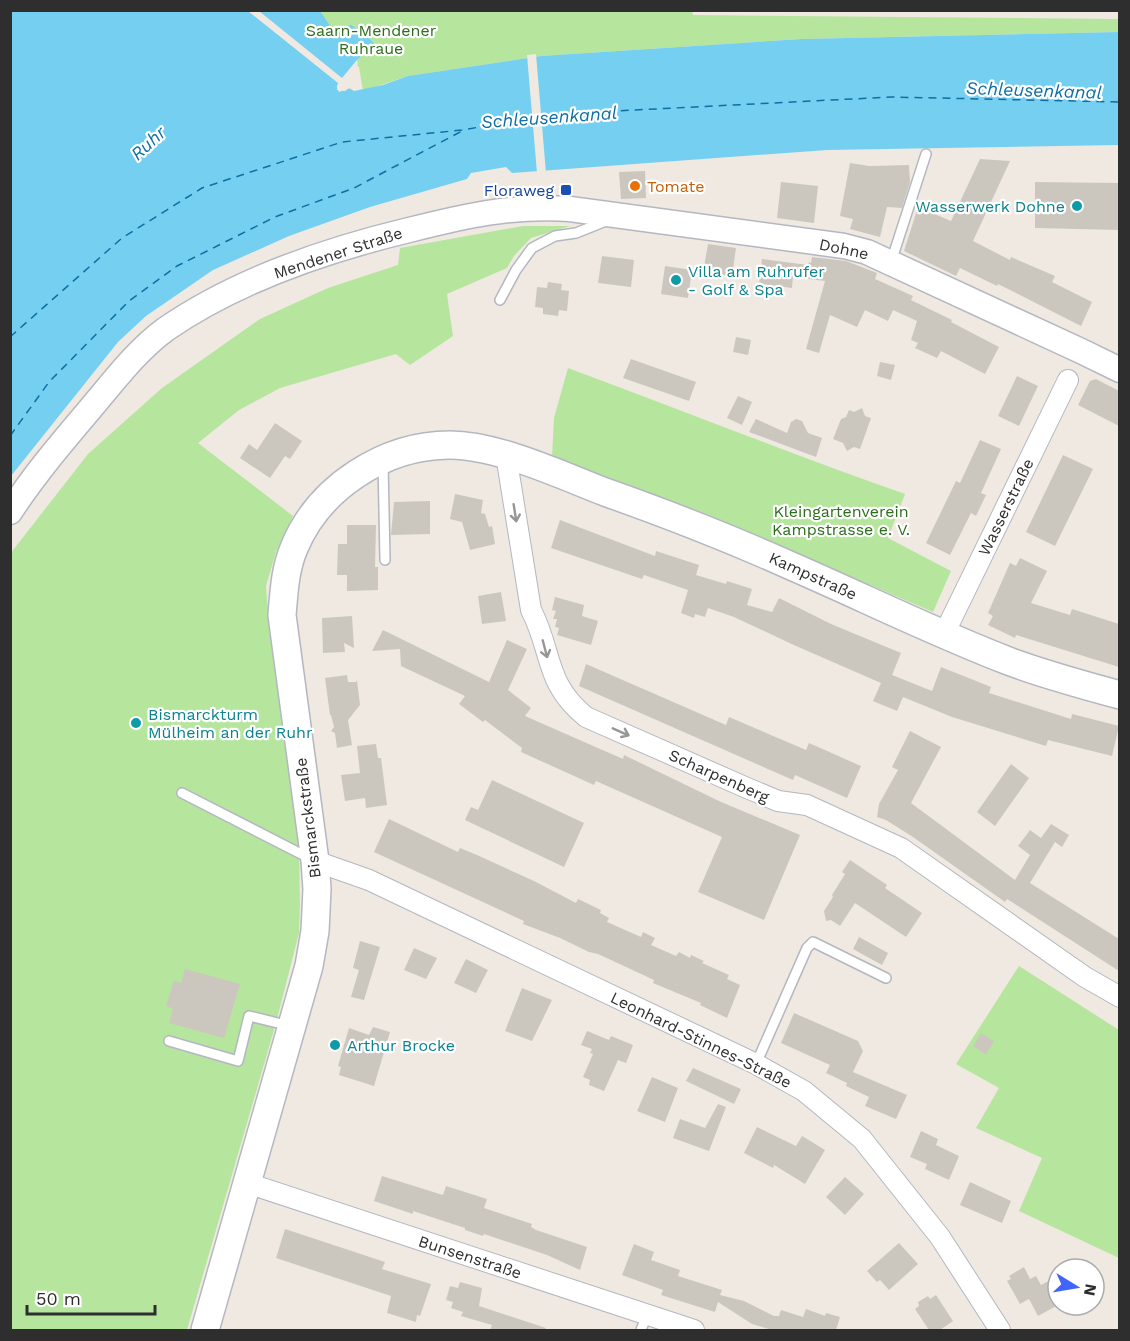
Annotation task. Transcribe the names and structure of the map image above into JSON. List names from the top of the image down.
{
  "streets": {
    "main road": ["Kampstraße", "Bismarckstraße"],
    "street": [
      "Dohne",
      "Mendener Straße",
      "Wasserstraße",
      "Scharpenberg",
      "Leonhard-Stinnes-Straße",
      "Bunsenstraße"
    ]
  },
  "crossings": [
    ["Dohne", "Mendener Straße"],
    ["Wasserstraße", "Kampstraße"],
    ["Kampstraße", "Scharpenberg"],
    ["Kampstraße", "Bismarckstraße"],
    ["Scharpenberg", "Bismarckstraße"],
    ["Bismarckstraße", "Leonhard-Stinnes-Straße"],
    ["Bismarckstraße", "Bunsenstraße"]
  ],
  "one_way": ["Scharpenberg"],
  "water": ["Schleusenkanal", "Ruhr"],
  "parks": ["Saarn-Mendener Ruhraue", "Kleingartenverein Kampstrasse e. V."],
  "places": {
    "other": [
      "Tomate",
      "Wasserwerk Dohne",
      "Villa am Ruhrufer - Golf & Spa",
      "Bismarckturm Mülheim an der Ruhr",
      "Arthur Brocke"
    ],
    "transit": ["Floraweg"]
  },
  "scale_bar": "50 m",
  "north": "right"
}
